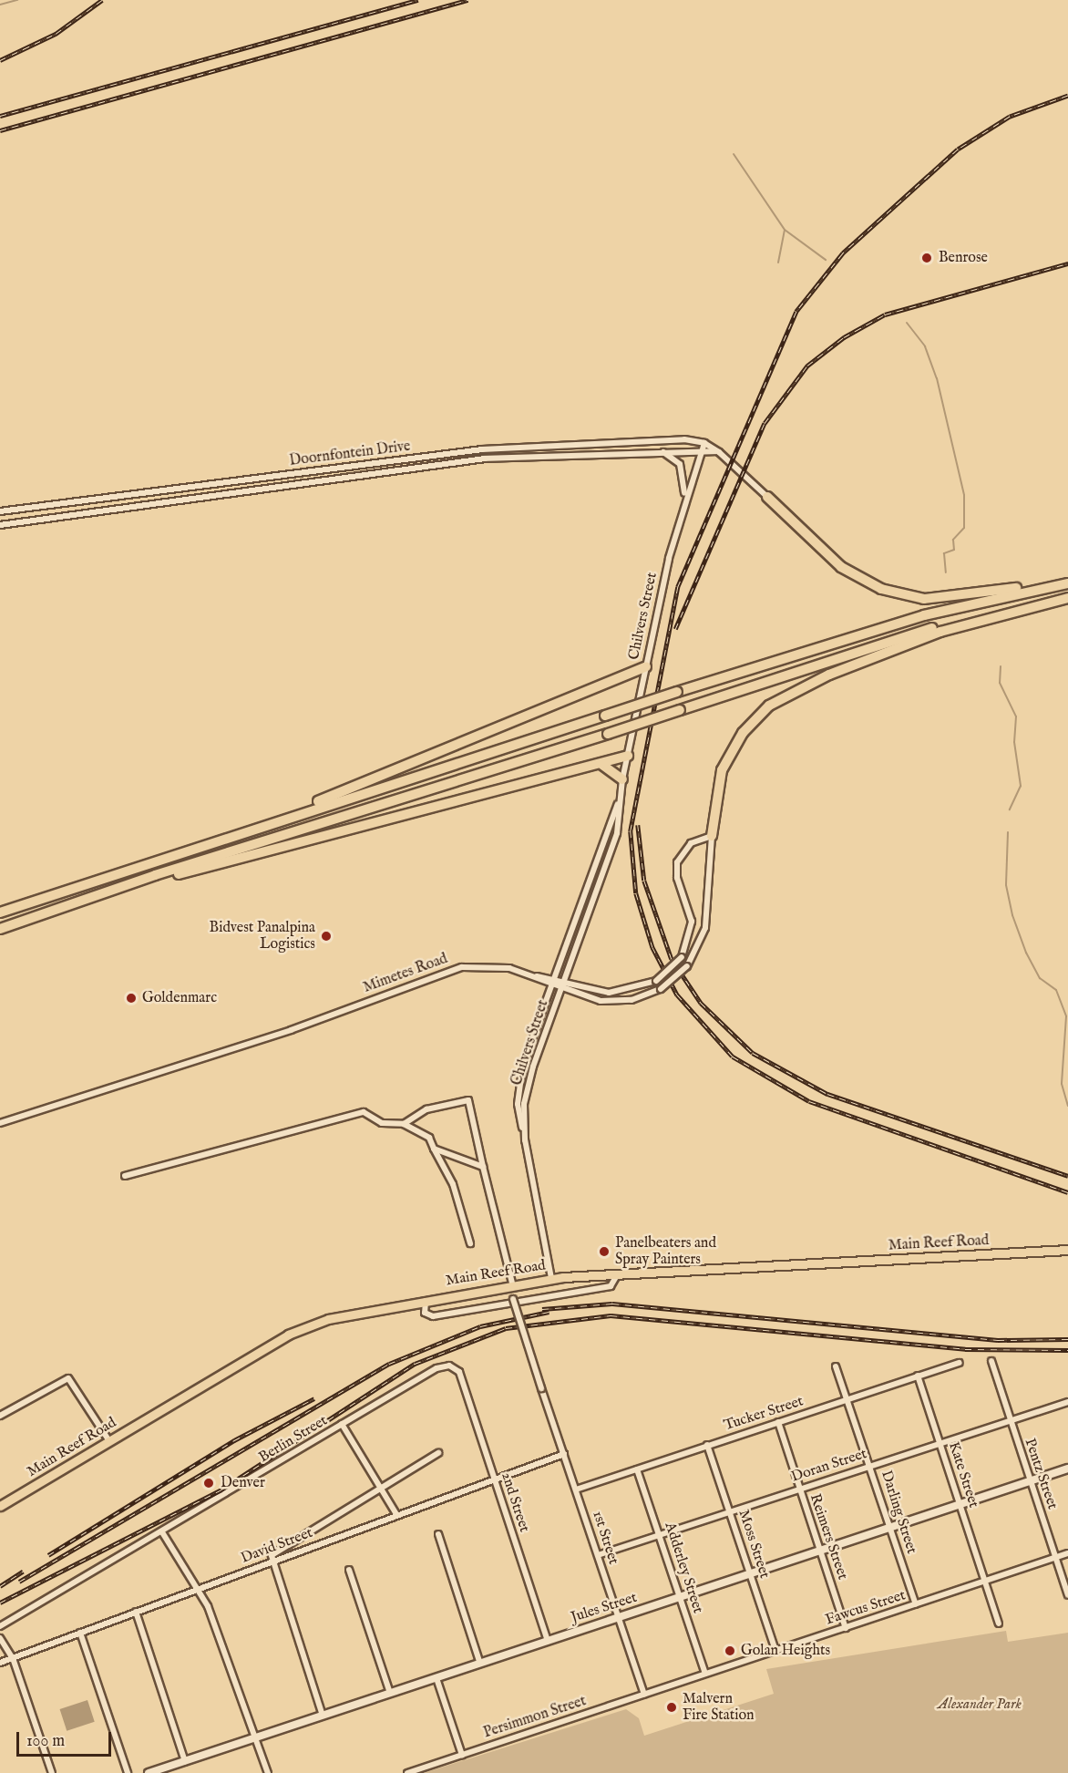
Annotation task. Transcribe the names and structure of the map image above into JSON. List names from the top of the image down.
{
  "streets": {
    "main road": ["Main Reef Road", "Jules Street"],
    "street": [
      "Doornfontein Drive",
      "Chilvers Street",
      "Mimetes Road",
      "Tucker Street",
      "Berlin Street",
      "Doran Street",
      "Pentz Street",
      "Kate Street",
      "2nd Street",
      "Darling Street",
      "Reimers Street",
      "1st Street",
      "Moss Street",
      "David Street",
      "Adderley Street",
      "Fawcus Street",
      "Persimmon Street"
    ]
  },
  "crossings": [
    ["Doornfontein Drive", "Chilvers Street"],
    ["Chilvers Street", "Mimetes Road"],
    ["Chilvers Street", "Main Reef Road"],
    ["Tucker Street", "Kate Street"],
    ["Tucker Street", "Darling Street"],
    ["Tucker Street", "Reimers Street"],
    ["Tucker Street", "1st Street"],
    ["Tucker Street", "Moss Street"],
    ["Tucker Street", "Adderley Street"],
    ["Berlin Street", "2nd Street"],
    ["Doran Street", "Pentz Street"],
    ["Doran Street", "Kate Street"],
    ["Doran Street", "Darling Street"],
    ["Doran Street", "Reimers Street"],
    ["Doran Street", "1st Street"],
    ["Doran Street", "Moss Street"],
    ["Doran Street", "Adderley Street"],
    ["Pentz Street", "Jules Street"],
    ["Pentz Street", "Fawcus Street"],
    ["Kate Street", "Jules Street"],
    ["Kate Street", "Fawcus Street"],
    ["2nd Street", "David Street"],
    ["2nd Street", "Jules Street"],
    ["Darling Street", "Jules Street"],
    ["Darling Street", "Fawcus Street"],
    ["Reimers Street", "Jules Street"],
    ["Reimers Street", "Fawcus Street"],
    ["1st Street", "David Street"],
    ["1st Street", "Jules Street"],
    ["1st Street", "Persimmon Street"],
    ["Moss Street", "Jules Street"],
    ["Moss Street", "Fawcus Street"],
    ["Adderley Street", "Jules Street"],
    ["Adderley Street", "Fawcus Street"],
    ["Fawcus Street", "Persimmon Street"]
  ],
  "parks": ["Alexander Park"],
  "places": [
    "Benrose",
    "Bidvest Panalpina Logistics",
    "Goldenmarc",
    "Panelbeaters and Spray Painters",
    "Denver",
    "Golan Heights",
    "Malvern Fire Station"
  ],
  "scale_bar": "100 m"
}
